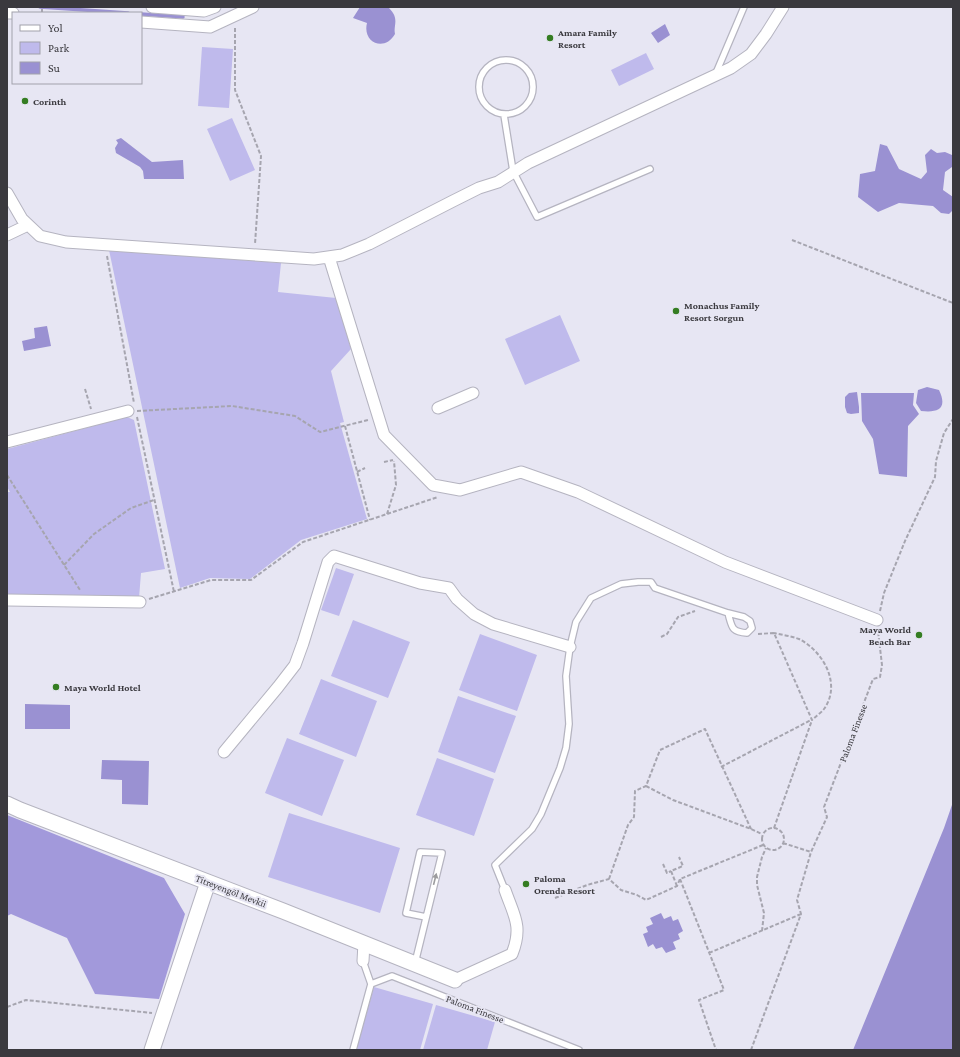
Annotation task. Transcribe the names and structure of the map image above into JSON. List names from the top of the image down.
{
  "streets": {
    "street": ["Titreyengöl Mevkii"],
    "lane": ["Paloma Finesse"]
  },
  "places": [
    "Amara Family Resort",
    "Corinth",
    "Monachus Family Resort Sorgun",
    "Maya World Beach Bar",
    "Maya World Hotel",
    "Paloma Orenda Resort"
  ],
  "legend": ["Yol", "Park", "Su"]
}
